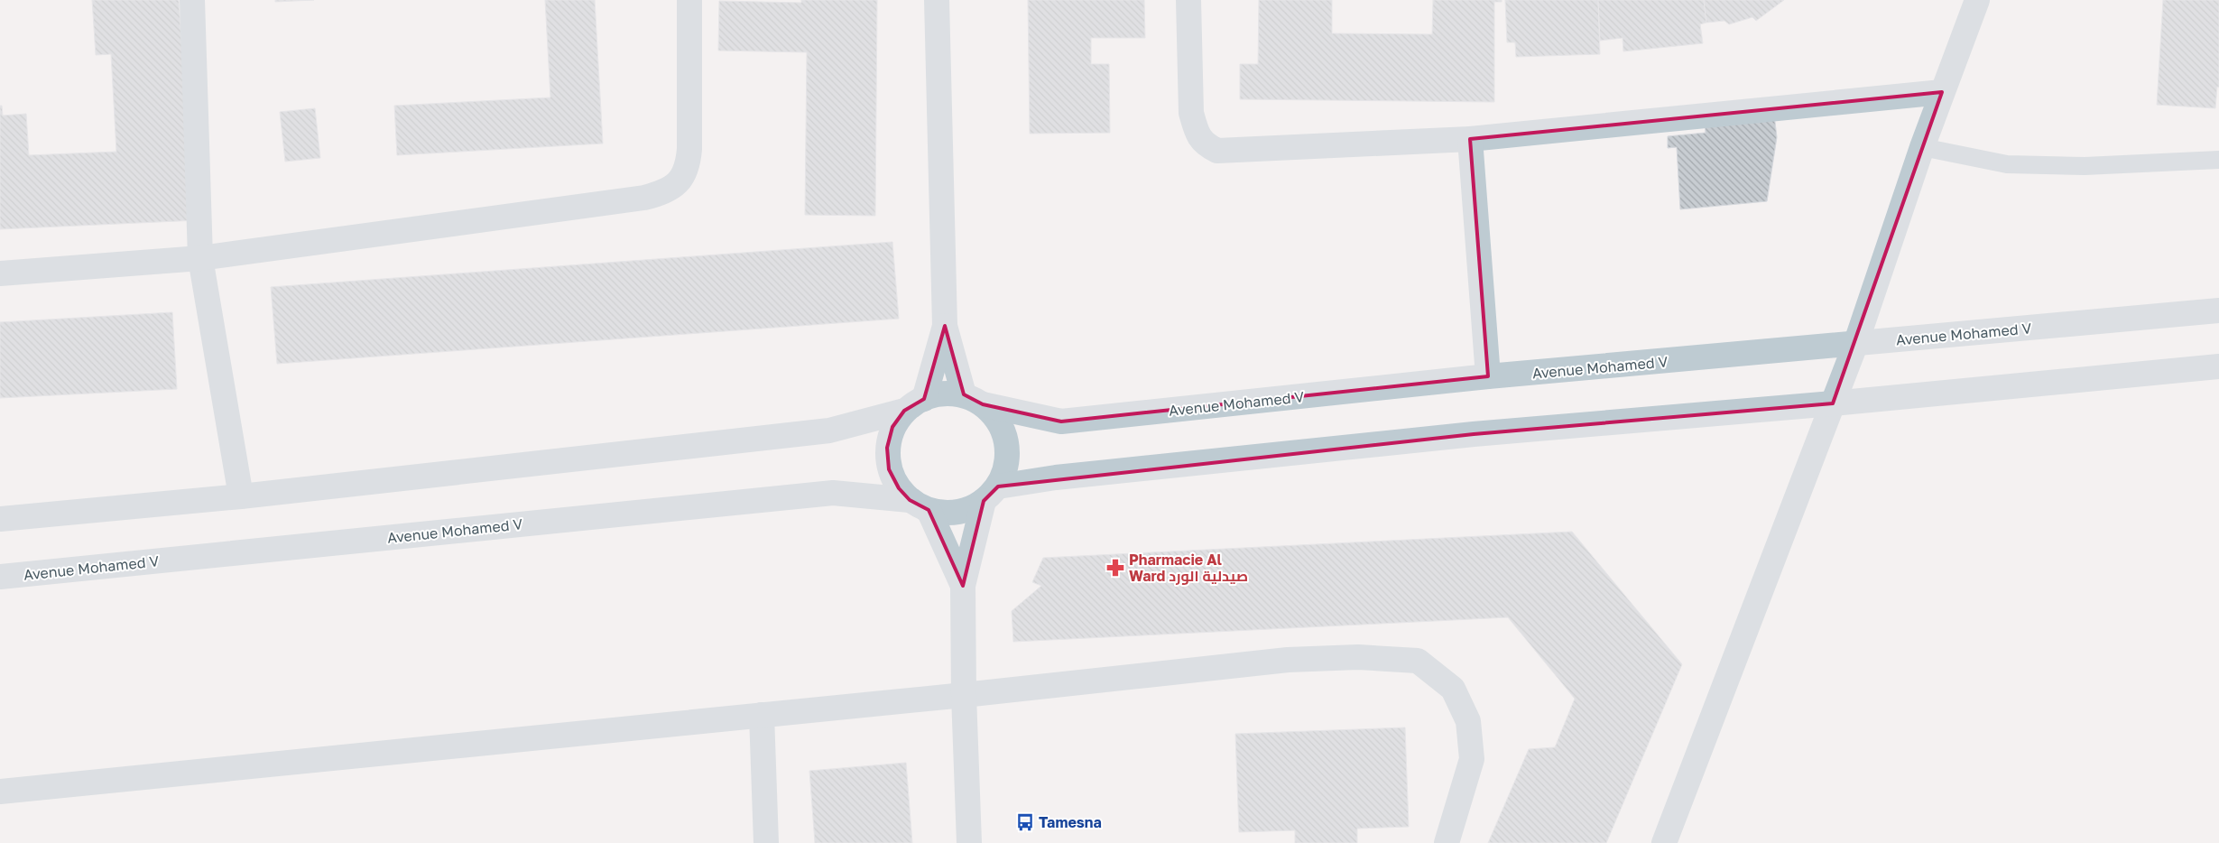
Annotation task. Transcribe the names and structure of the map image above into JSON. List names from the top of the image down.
{
  "streets": {
    "street": ["Avenue Mohamed V"]
  },
  "places": {
    "pharmacy": ["Pharmacie Al Ward صيدلية الورد"],
    "bus stop": ["Tamesna"]
  }
}
